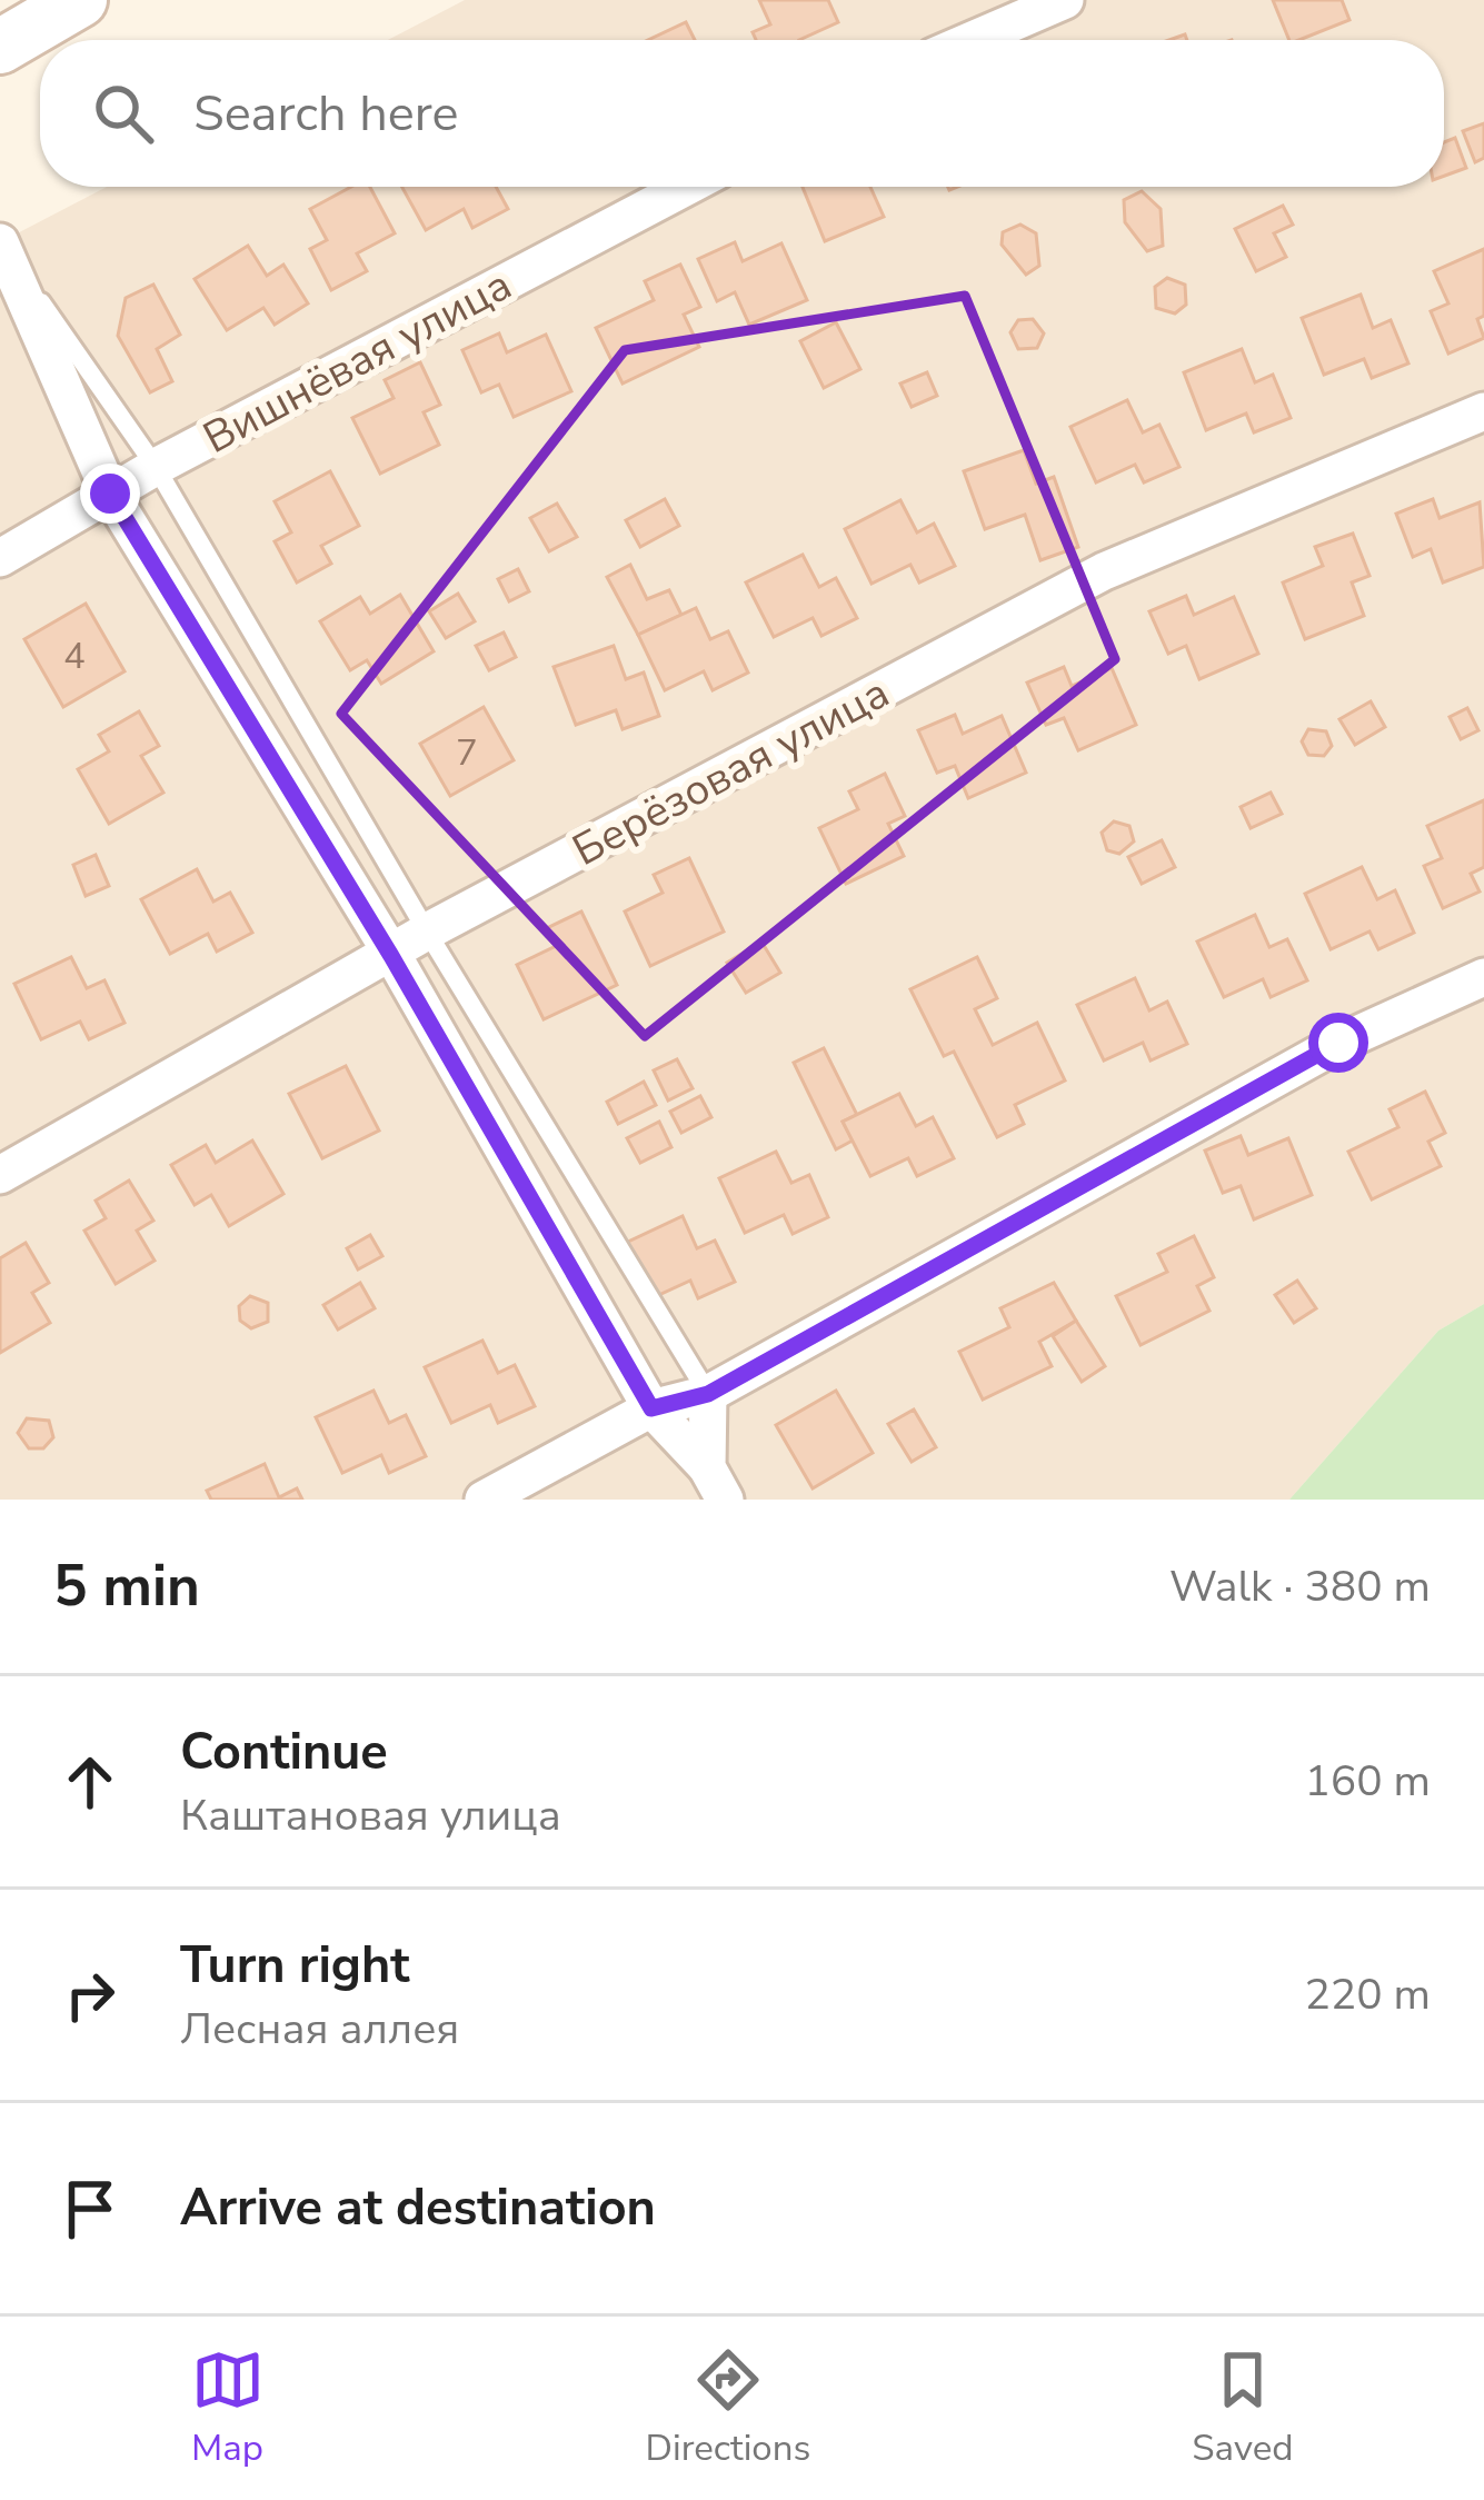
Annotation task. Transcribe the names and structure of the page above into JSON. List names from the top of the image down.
{
  "streets": {
    "street": ["Вишнёвая улица", "Берёзовая улица"]
  },
  "house_numbers": ["4", "7"],
  "page": {
    "search": "Search here",
    "heading": ["5 min", "Walk · 380 m"],
    "list": [
      ["Continue", "Каштановая улица", "160 m"],
      ["Turn right", "Лесная аллея", "220 m"],
      "Arrive at destination"
    ],
    "nav": ["Map", "Directions", "Saved"]
  }
}
